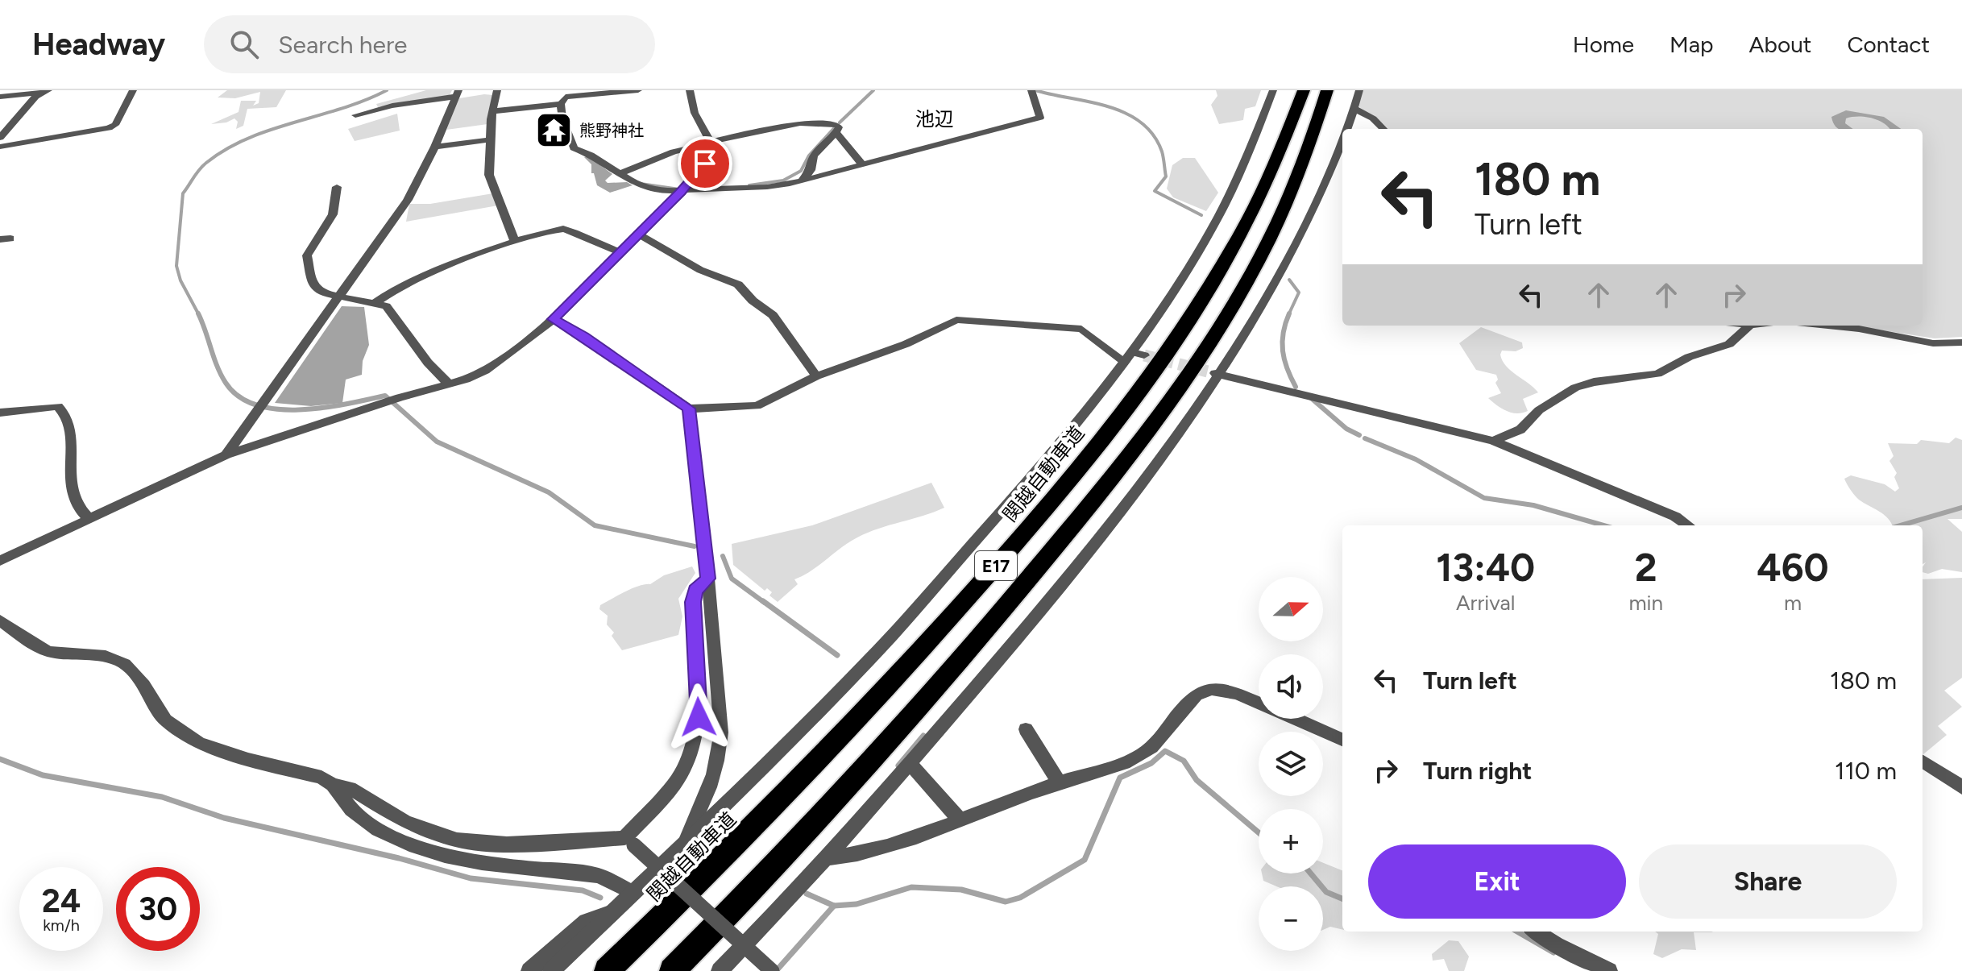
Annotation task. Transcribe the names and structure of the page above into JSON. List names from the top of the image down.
{
  "streets": {
    "highway": ["関越自動車道", "E17"]
  },
  "districts": ["池辺"],
  "places": {
    "temple": ["熊野神社"]
  },
  "north": "right",
  "page": {
    "header": "Headway",
    "search": "Search here",
    "nav": [
      "Home",
      "Map",
      "About",
      "Contact"
    ],
    "turn": ["180 m", "Turn left"],
    "eta": [
      "13:40",
      "Arrival",
      "2",
      "min",
      "460",
      "m"
    ],
    "map_buttons": ["+", "−"],
    "list": [
      {
        "name": "Turn left",
        "value": "180 m"
      },
      {
        "name": "Turn right",
        "value": "110 m"
      }
    ],
    "buttons": ["Exit", "Share"],
    "speed": "24 km/h",
    "limit": "30"
  }
}
